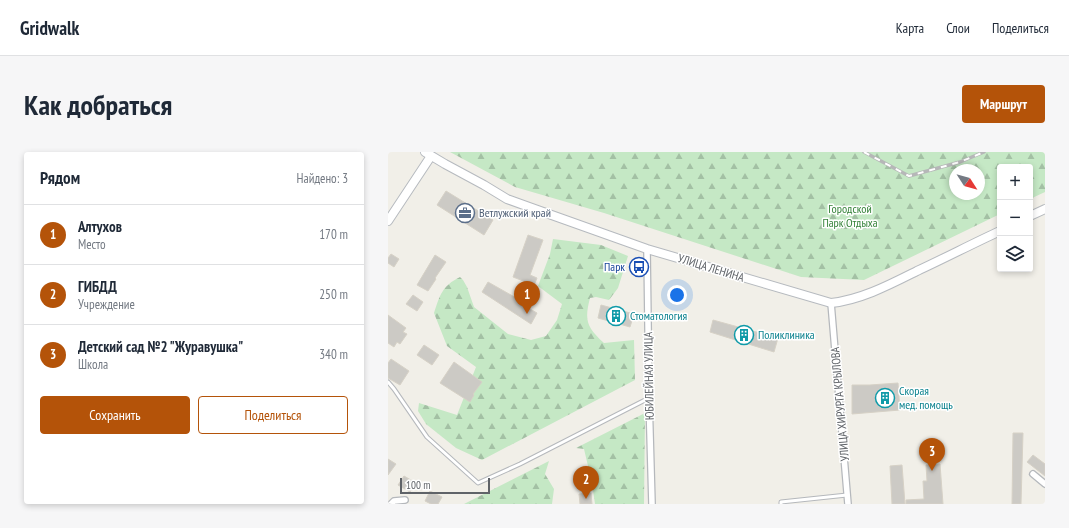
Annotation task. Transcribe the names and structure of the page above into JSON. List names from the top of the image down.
{
  "streets": {
    "street": ["УЛИЦА ЛЕНИНА", "ЮБИЛЕЙНАЯ УЛИЦА", "УЛИЦА ХИРУРГА КРЫЛОВА"]
  },
  "crossings": [
    ["УЛИЦА ЛЕНИНА", "ЮБИЛЕЙНАЯ УЛИЦА"],
    ["УЛИЦА ЛЕНИНА", "УЛИЦА ХИРУРГА КРЫЛОВА"]
  ],
  "parks": ["Городской Парк Отдыха"],
  "places": {
    "office": ["Ветлужский край"],
    "bus stop": ["Парк"],
    "building": ["Стоматология", "Поликлиника", "Скорая мед. помощь"]
  },
  "scale_bar": "100 m",
  "north": "bottom right",
  "page": {
    "header": "Gridwalk",
    "nav": ["Карта", "Слои", "Поделиться"],
    "buttons": [
      "Маршрут",
      ["Сохранить", "Поделиться"]
    ],
    "title": "Как добраться",
    "heading": ["Рядом", "Найдено: 3"],
    "map_buttons": ["+", "−"],
    "list": [
      {
        "mark": "1",
        "name": "Алтухов",
        "note": "Место",
        "value": "170 m"
      },
      {
        "mark": "2",
        "name": "ГИБДД",
        "note": "Учреждение",
        "value": "250 m"
      },
      {
        "mark": "3",
        "name": "Детский сад №2 \"Журавушка\"",
        "note": "Школа",
        "value": "340 m"
      }
    ],
    "pins": ["1", "3", "2"],
    "scale": "100 m"
  }
}
